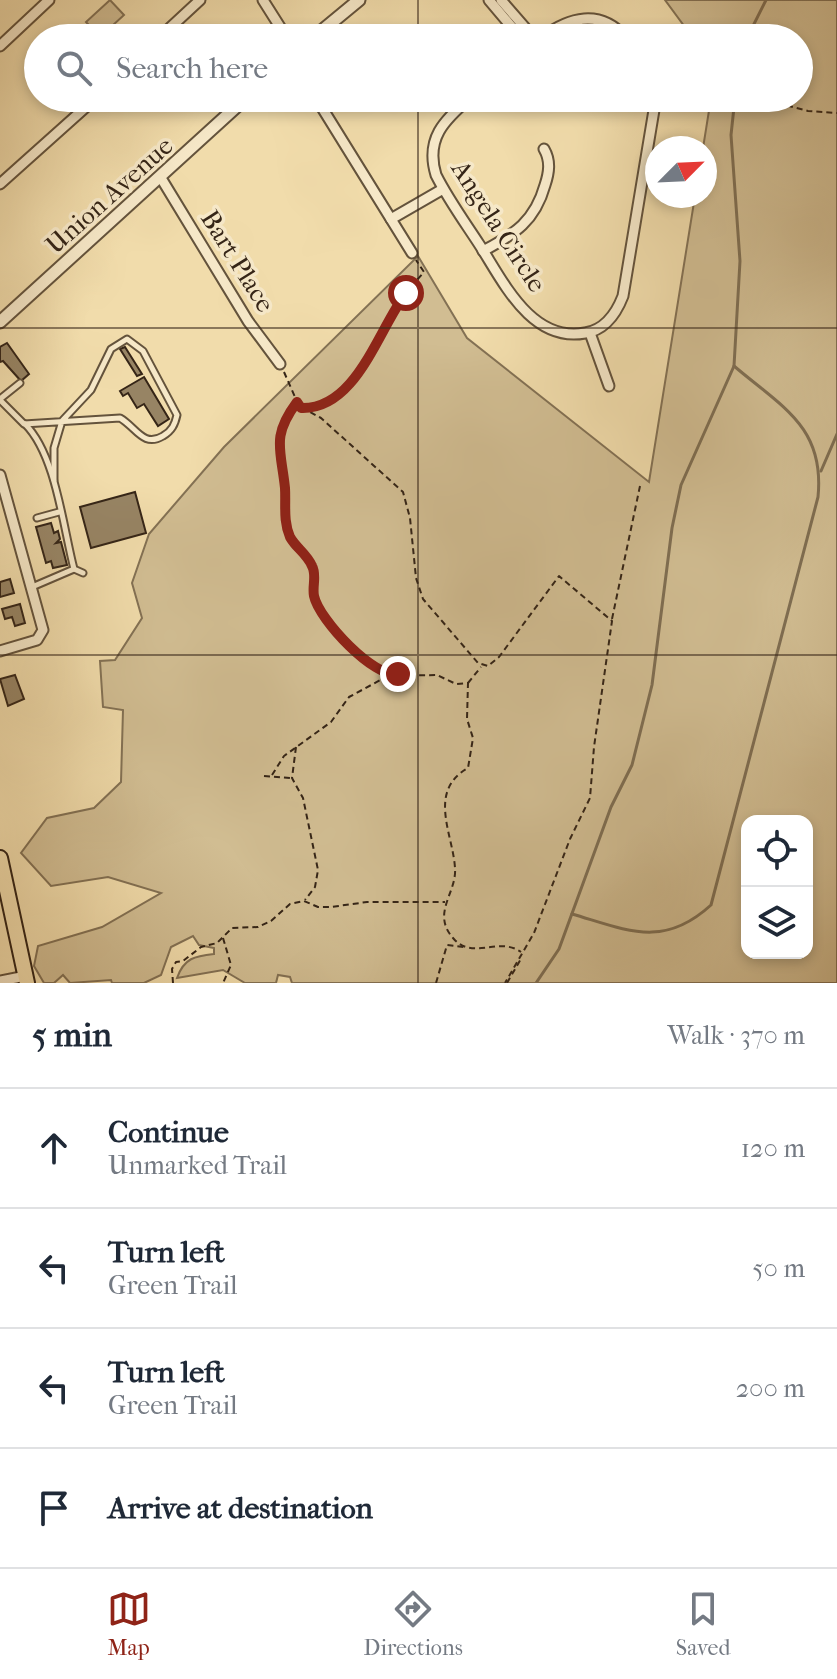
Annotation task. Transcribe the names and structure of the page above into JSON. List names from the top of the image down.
{
  "streets": {
    "street": ["Union Avenue", "Angela Circle", "Bart Place"]
  },
  "crossings": [
    ["Union Avenue", "Bart Place"]
  ],
  "north": "top right",
  "page": {
    "search": "Search here",
    "heading": ["5 min", "Walk · 370 m"],
    "list": [
      ["Continue", "Unmarked Trail", "120 m"],
      ["Turn left", "Green Trail", "50 m"],
      ["Turn left", "Green Trail", "200 m"],
      "Arrive at destination"
    ],
    "nav": ["Map", "Directions", "Saved"]
  }
}
